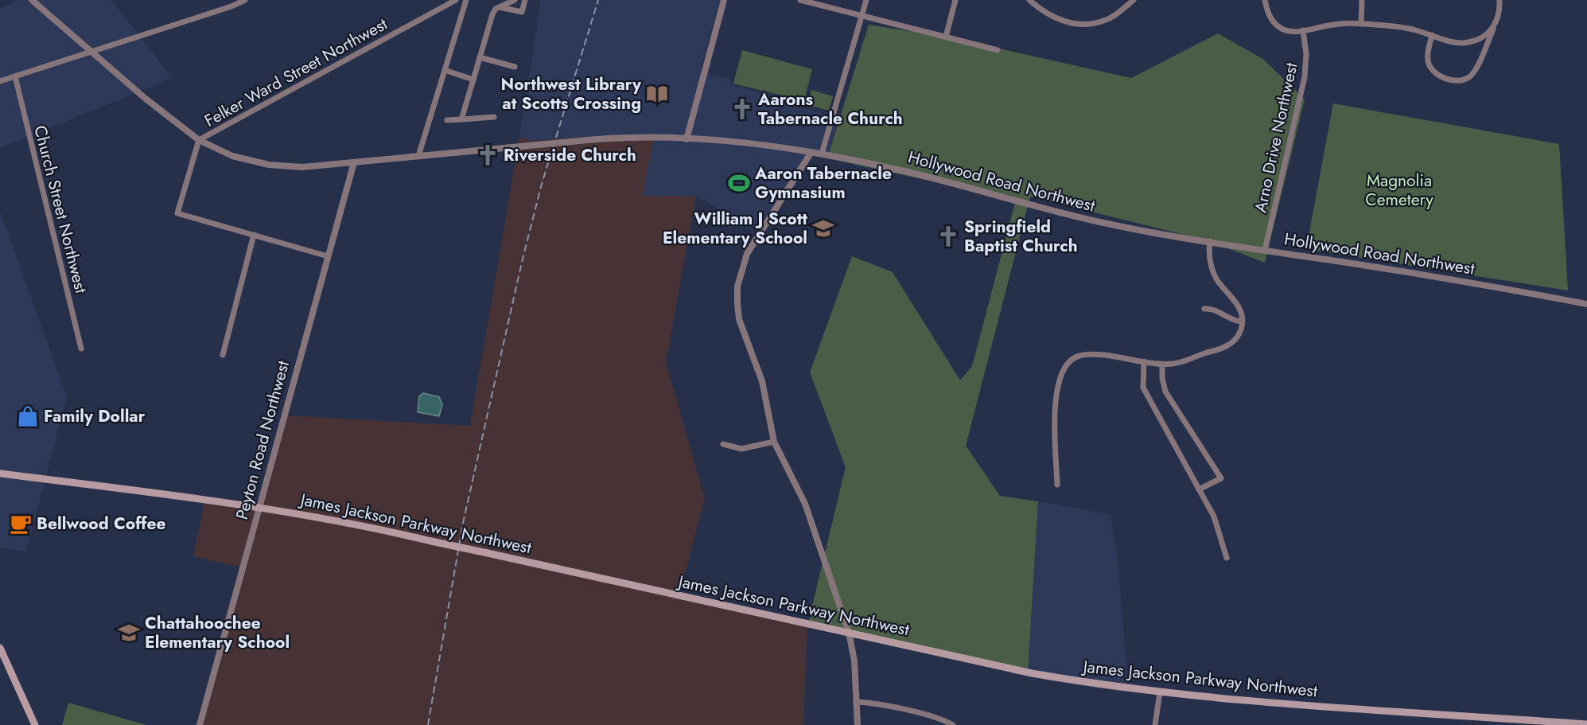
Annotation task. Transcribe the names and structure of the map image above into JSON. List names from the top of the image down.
{
  "streets": {
    "main road": ["James Jackson Parkway Northwest"],
    "street": [
      "Felker Ward Street Northwest",
      "Arno Drive Northwest",
      "Hollywood Road Northwest",
      "Church Street Northwest",
      "Peyton Road Northwest"
    ]
  },
  "crossings": [
    ["Felker Ward Street Northwest", "Hollywood Road Northwest"],
    ["Arno Drive Northwest", "Hollywood Road Northwest"],
    ["Hollywood Road Northwest", "Peyton Road Northwest"],
    ["Peyton Road Northwest", "James Jackson Parkway Northwest"]
  ],
  "parks": ["Magnolia Cemetery"],
  "places": {
    "library": ["Northwest Library at Scotts Crossing"],
    "church": ["Aarons Tabernacle Church", "Riverside Church", "Springfield Baptist Church"],
    "sports": ["Aaron Tabernacle Gymnasium"],
    "school or university": ["William J Scott Elementary School", "Chattahoochee Elementary School"],
    "shop": ["Family Dollar"],
    "cafe": ["Bellwood Coffee"]
  }
}
